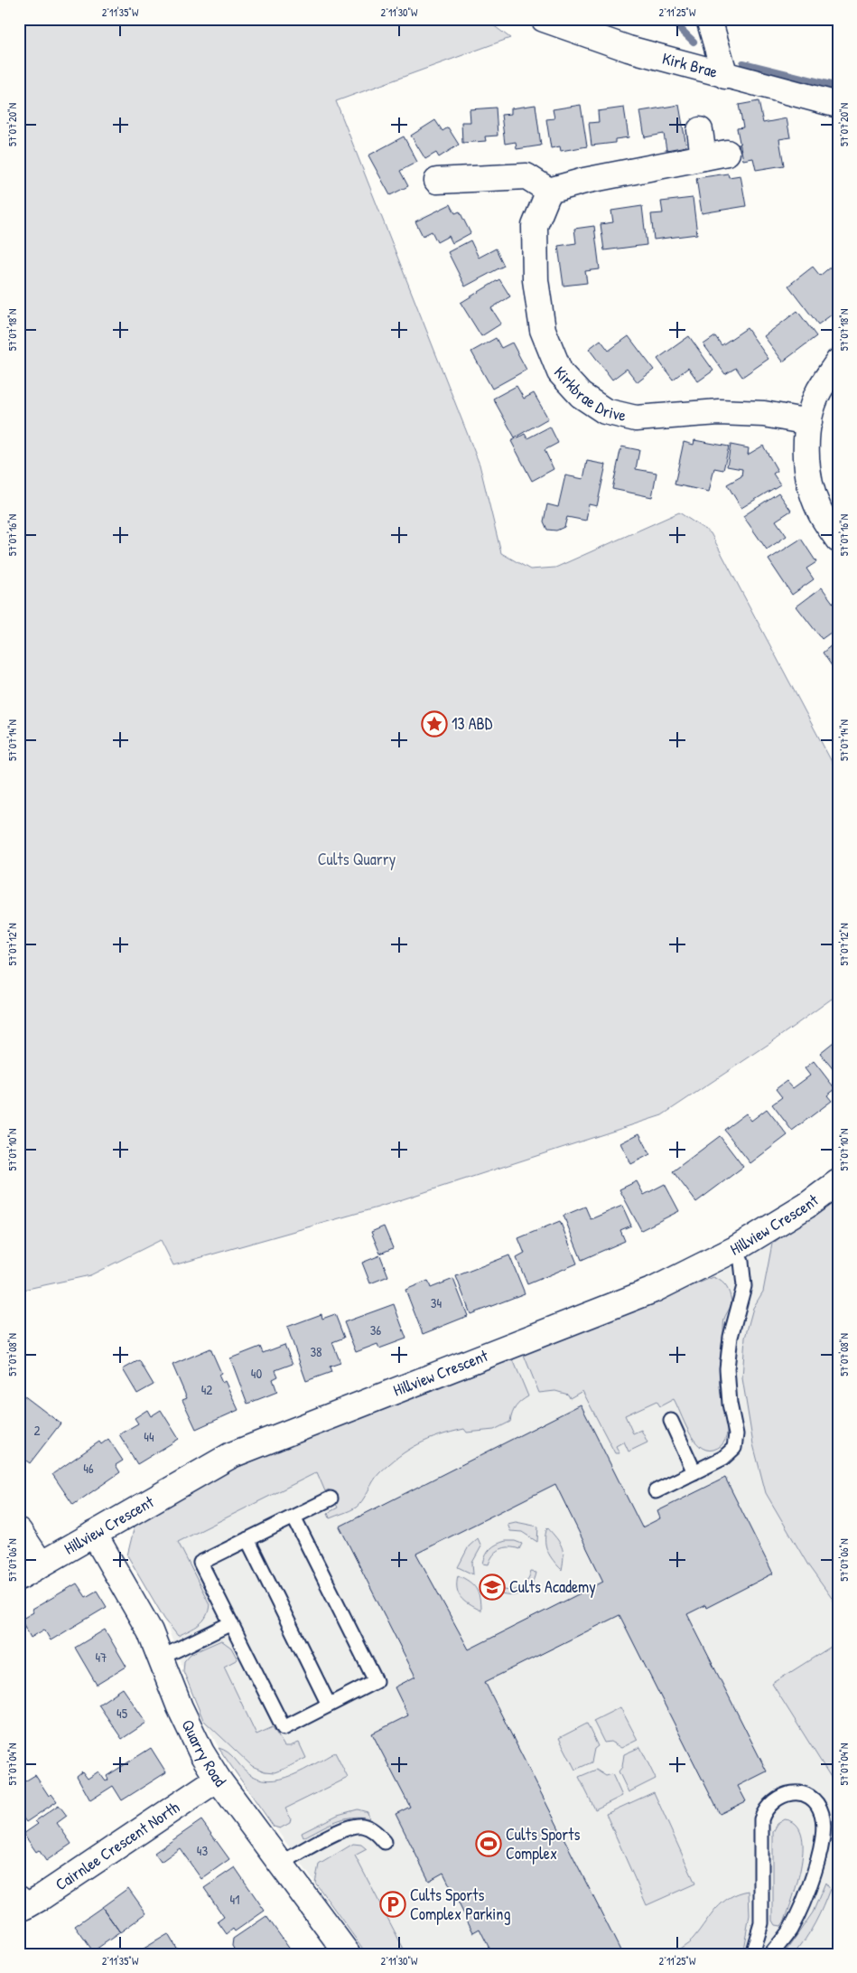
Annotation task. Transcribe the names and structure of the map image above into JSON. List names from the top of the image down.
{
  "streets": {
    "street": [
      "Kirk Brae",
      "Kirkbrae Drive",
      "Hillview Crescent",
      "Quarry Road",
      "Cairnlee Crescent North"
    ]
  },
  "crossings": [
    ["Hillview Crescent", "Quarry Road"],
    ["Quarry Road", "Cairnlee Crescent North"]
  ],
  "parks": ["Cults Quarry"],
  "places": {
    "place": ["13 ABD"],
    "school or university": ["Cults Academy"],
    "sports": ["Cults Sports Complex"],
    "parking": ["Cults Sports Complex Parking"]
  },
  "house_numbers": [
    "34",
    "36",
    "38",
    "40",
    "42",
    "2",
    "44",
    "46",
    "47",
    "45",
    "43",
    "41"
  ],
  "coordinates": [
    "2°11'35\"W",
    "2°11'30\"W",
    "2°11'25\"W",
    "57°07'20\"N",
    "57°07'18\"N",
    "57°07'16\"N",
    "57°07'14\"N",
    "57°07'12\"N",
    "57°07'10\"N",
    "57°07'08\"N",
    "57°07'06\"N",
    "57°07'04\"N"
  ]
}
